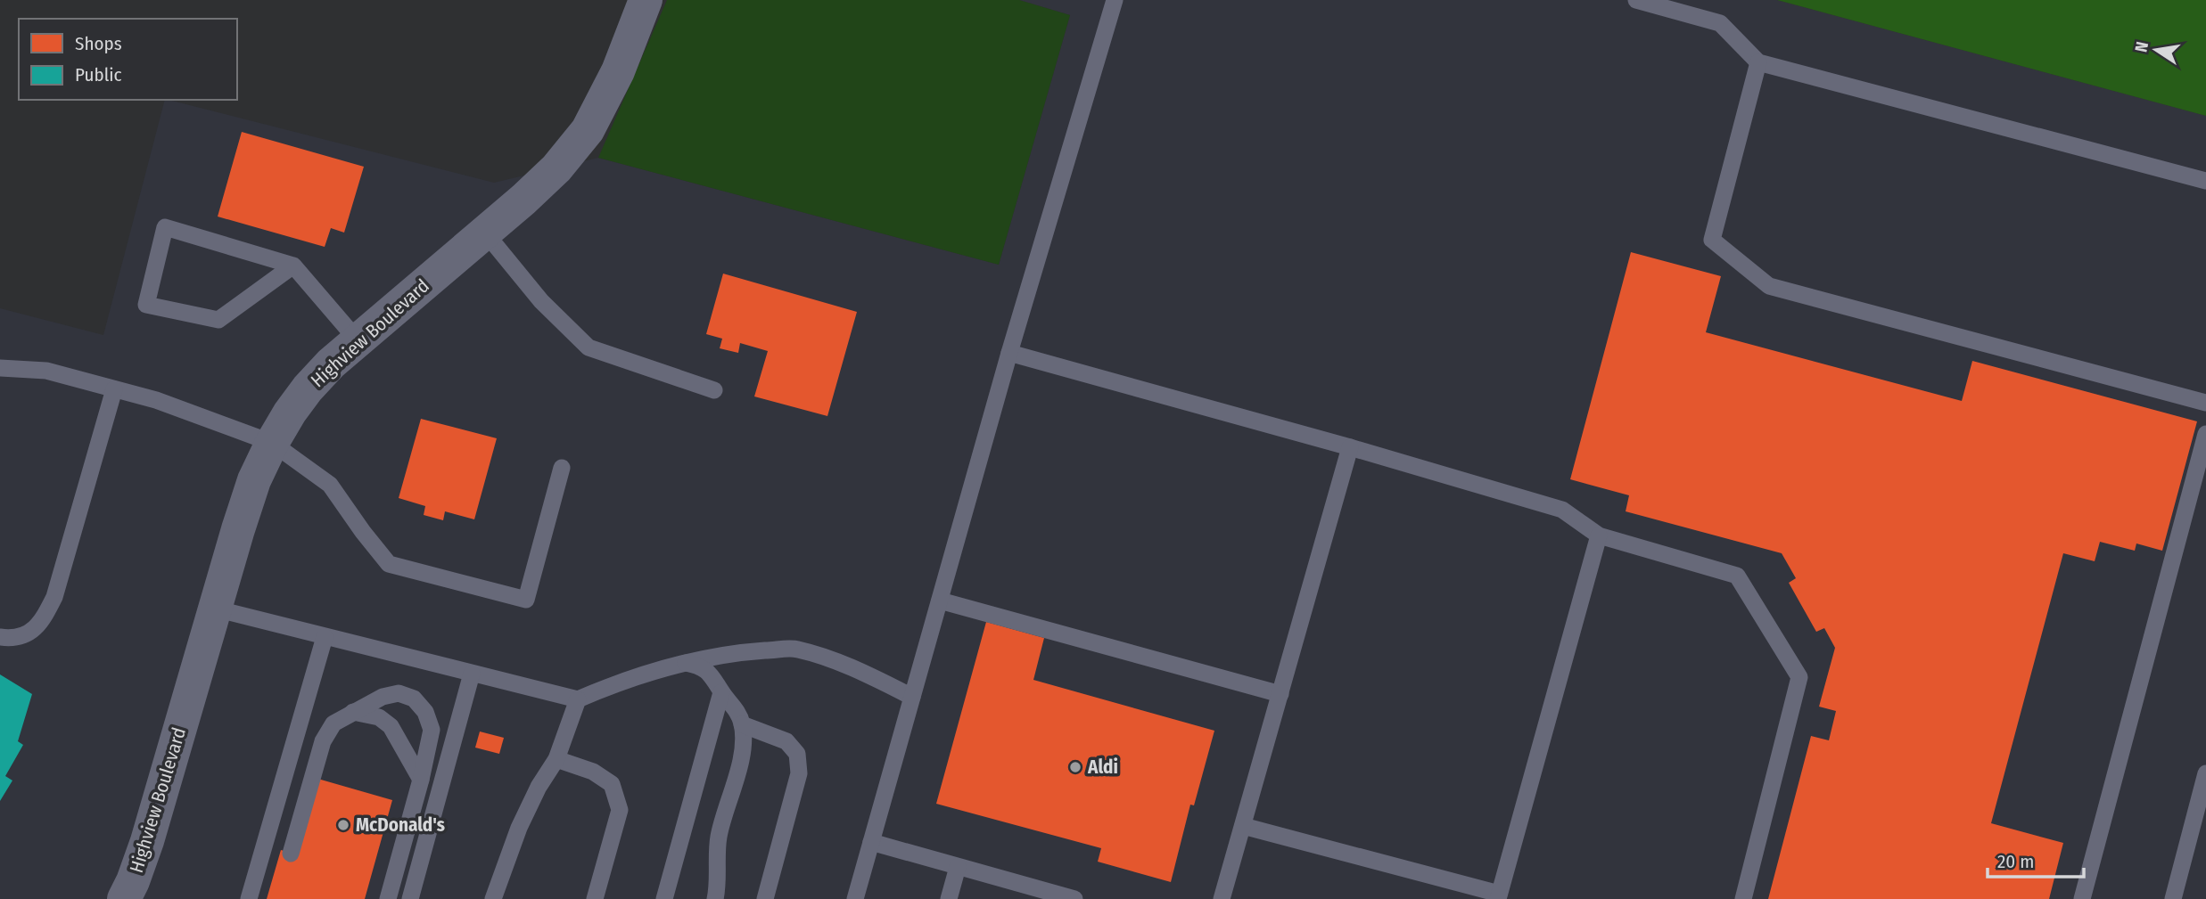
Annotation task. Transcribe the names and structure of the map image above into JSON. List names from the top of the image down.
{
  "streets": {
    "street": ["Highview Boulevard"]
  },
  "places": ["Aldi", "McDonald's"],
  "legend": ["Shops", "Public"],
  "scale_bar": "20 m",
  "north": "left"
}
